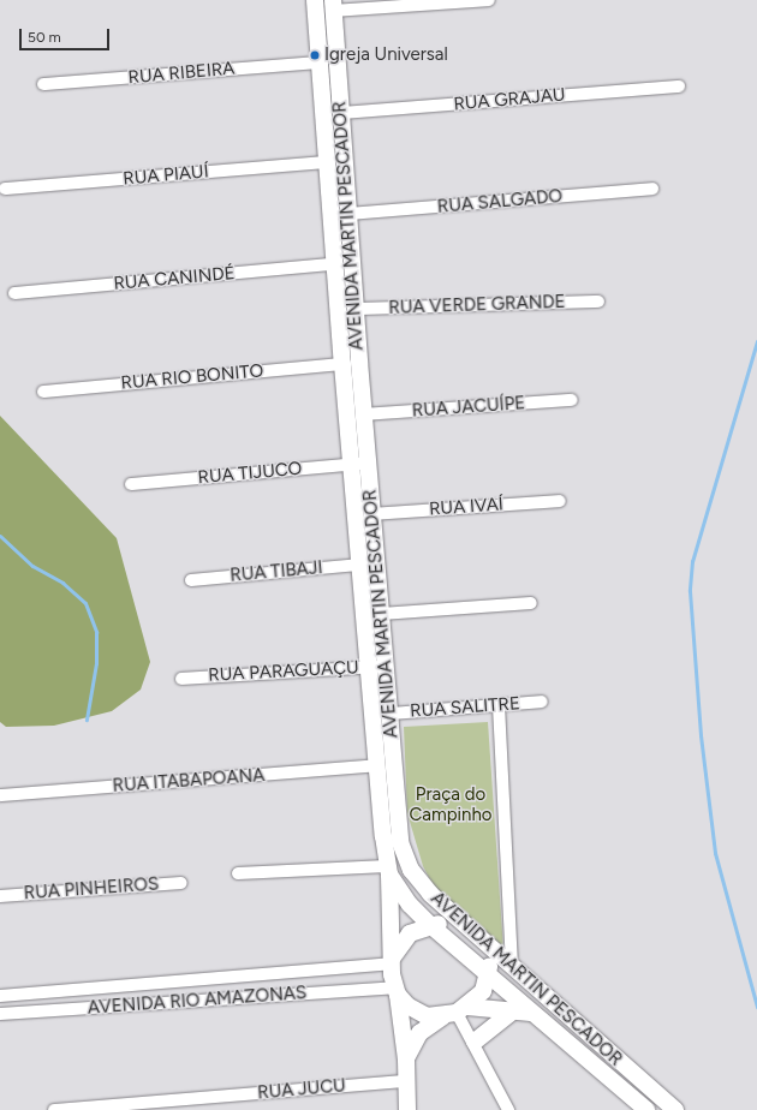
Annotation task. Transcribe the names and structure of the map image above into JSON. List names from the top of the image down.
{
  "streets": {
    "street": [
      "RUA RIBEIRA",
      "RUA GRAJAU",
      "RUA PIAUÍ",
      "RUA SALGADO",
      "AVENIDA MARTIN PESCADOR",
      "RUA CANINDÉ",
      "RUA VERDE GRANDE",
      "RUA RIO BONITO",
      "RUA JACUÍPE",
      "RUA TIJUCO",
      "RUA IVAÍ",
      "RUA TIBAJI",
      "RUA PARAGUAÇU",
      "RUA SALITRE",
      "RUA ITABAPOANA",
      "RUA PINHEIROS",
      "AVENIDA RIO AMAZONAS",
      "RUA JUCU"
    ]
  },
  "crossings": [
    ["RUA RIBEIRA", "AVENIDA MARTIN PESCADOR"],
    ["RUA GRAJAU", "AVENIDA MARTIN PESCADOR"],
    ["RUA PIAUÍ", "AVENIDA MARTIN PESCADOR"],
    ["RUA SALGADO", "AVENIDA MARTIN PESCADOR"],
    ["AVENIDA MARTIN PESCADOR", "RUA CANINDÉ"],
    ["AVENIDA MARTIN PESCADOR", "RUA VERDE GRANDE"],
    ["AVENIDA MARTIN PESCADOR", "RUA RIO BONITO"],
    ["AVENIDA MARTIN PESCADOR", "RUA JACUÍPE"],
    ["AVENIDA MARTIN PESCADOR", "RUA TIJUCO"],
    ["AVENIDA MARTIN PESCADOR", "RUA IVAÍ"],
    ["AVENIDA MARTIN PESCADOR", "RUA TIBAJI"],
    ["AVENIDA MARTIN PESCADOR", "RUA PARAGUAÇU"],
    ["AVENIDA MARTIN PESCADOR", "RUA SALITRE"],
    ["AVENIDA MARTIN PESCADOR", "RUA ITABAPOANA"],
    ["AVENIDA MARTIN PESCADOR", "AVENIDA RIO AMAZONAS"]
  ],
  "parks": ["Praça do Campinho"],
  "places": ["Igreja Universal"],
  "scale_bar": "50 m"
}
